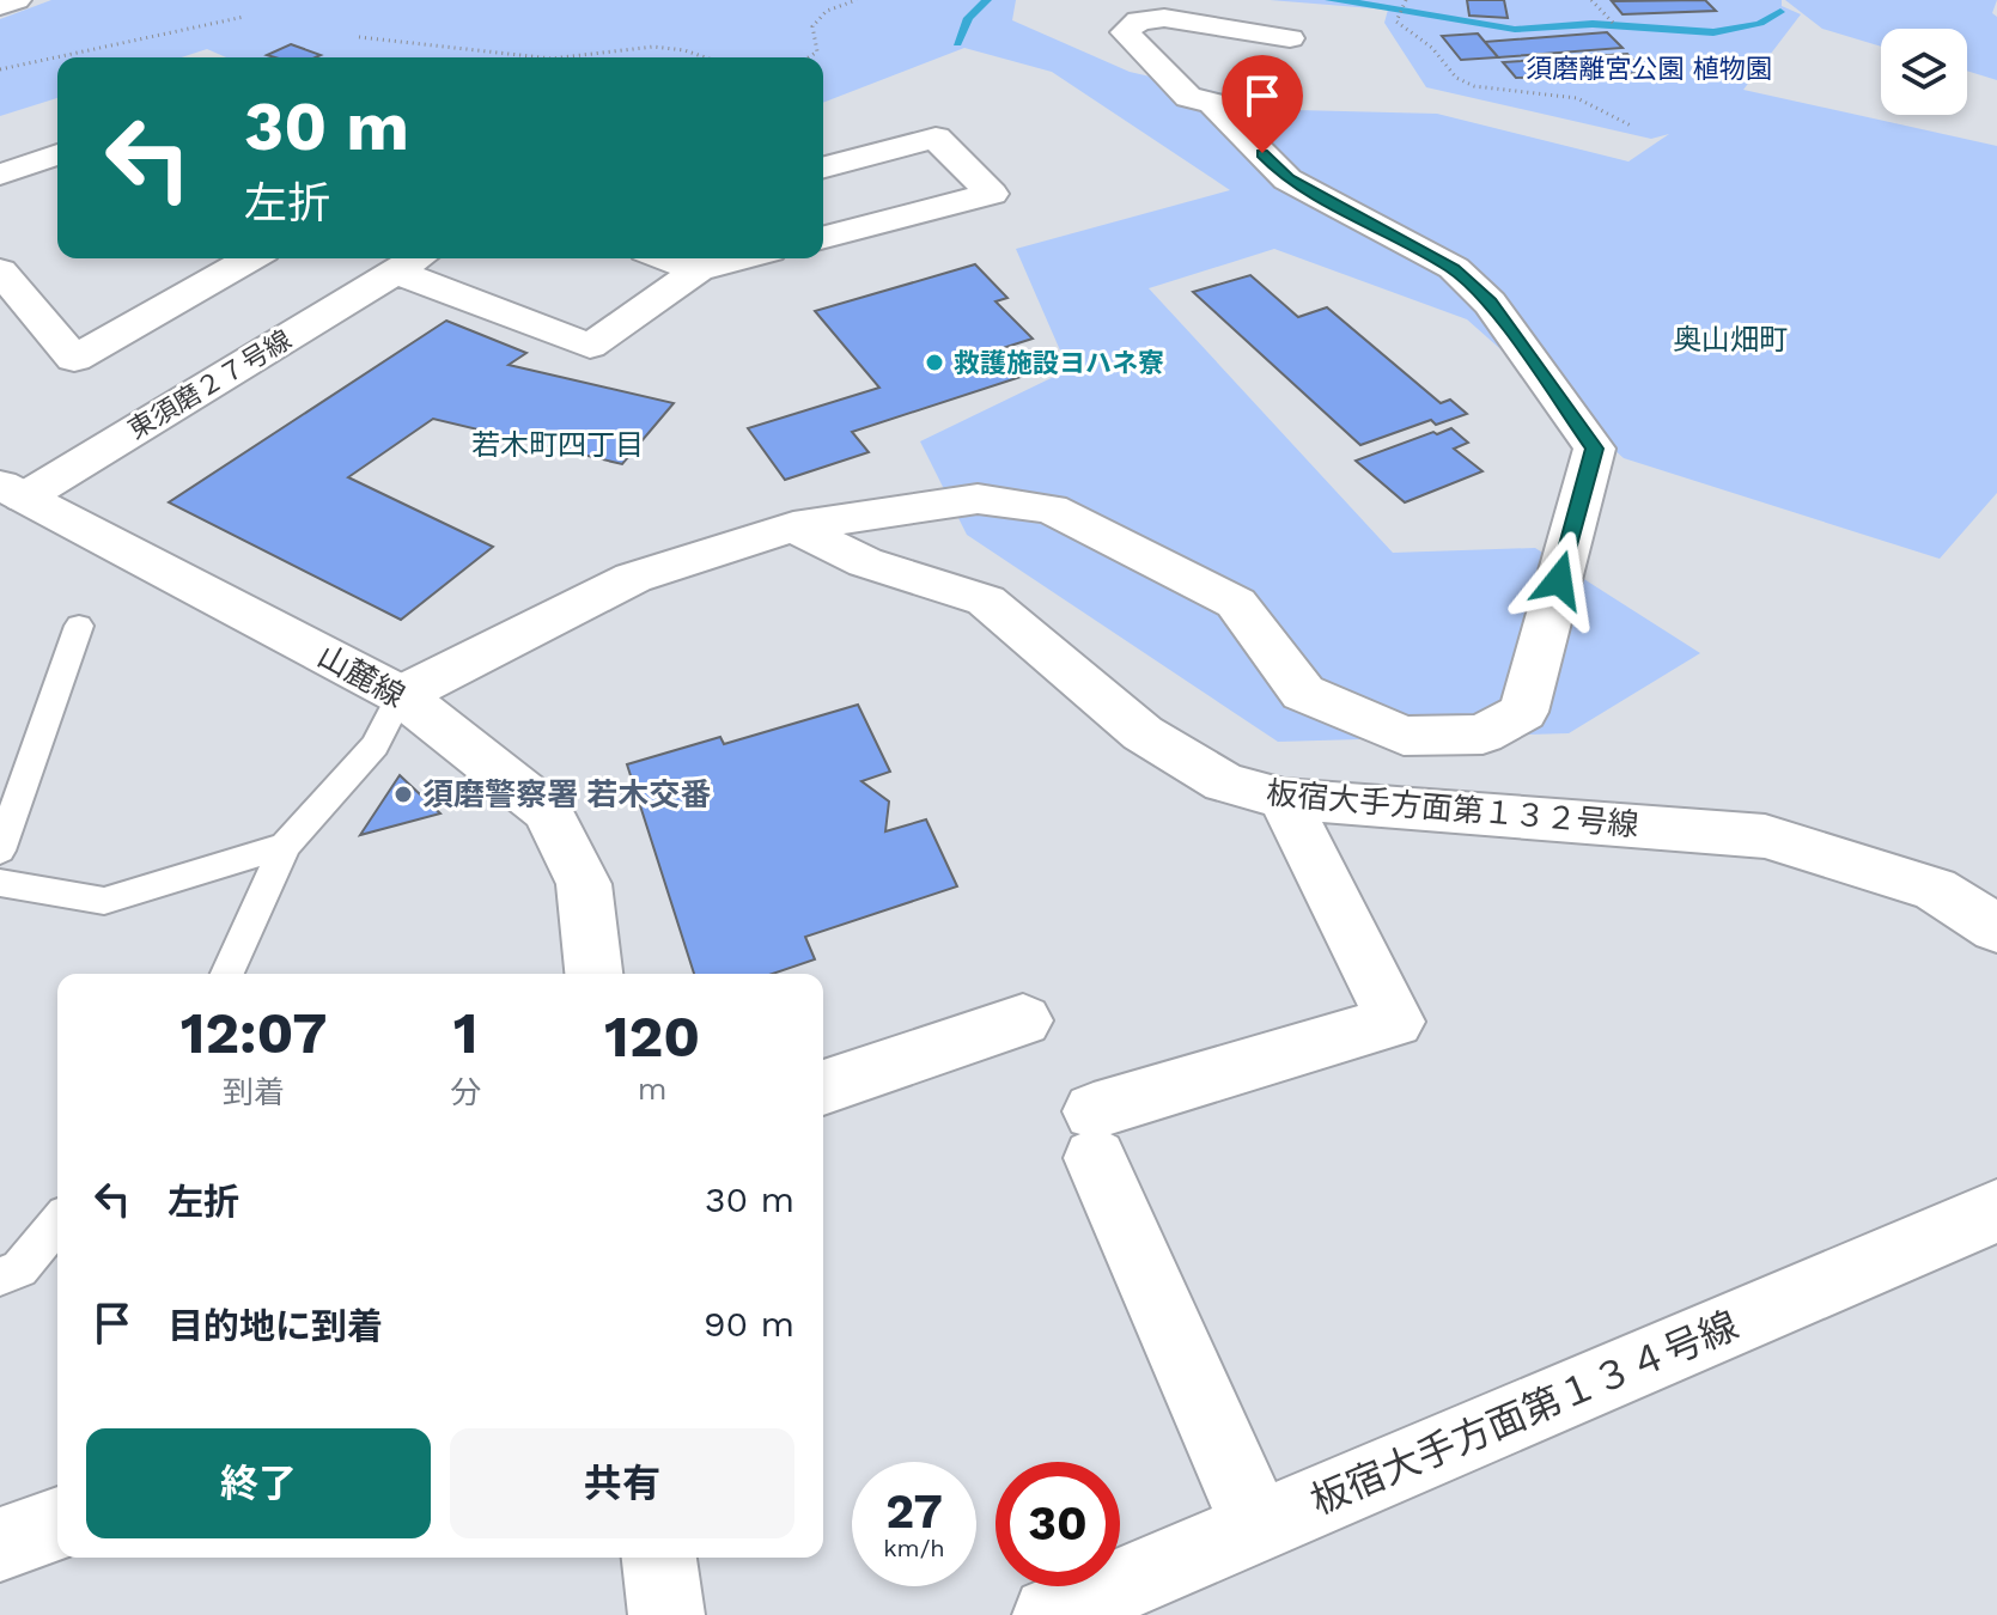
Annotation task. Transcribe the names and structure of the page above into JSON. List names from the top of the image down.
{
  "streets": {
    "street": [
      "東須磨２７号線",
      "山麓線",
      "板宿大手方面第１３２号線",
      "板宿大手方面第１３４号線"
    ]
  },
  "crossings": [
    ["東須磨２７号線", "山麓線"]
  ],
  "districts": ["奥山畑町", "若木町四丁目"],
  "parks": ["須磨離宮公園 植物園"],
  "places": ["救護施設ヨハネ寮", "須磨警察署 若木交番"],
  "page": {
    "turn": ["30 m", "左折"],
    "eta": [
      "12:07",
      "到着",
      "1",
      "分",
      "120",
      "m"
    ],
    "list": [
      {
        "name": "左折",
        "value": "30 m"
      },
      {
        "name": "目的地に到着",
        "value": "90 m"
      }
    ],
    "buttons": ["終了", "共有"],
    "speed": "27 km/h",
    "limit": "30"
  }
}
